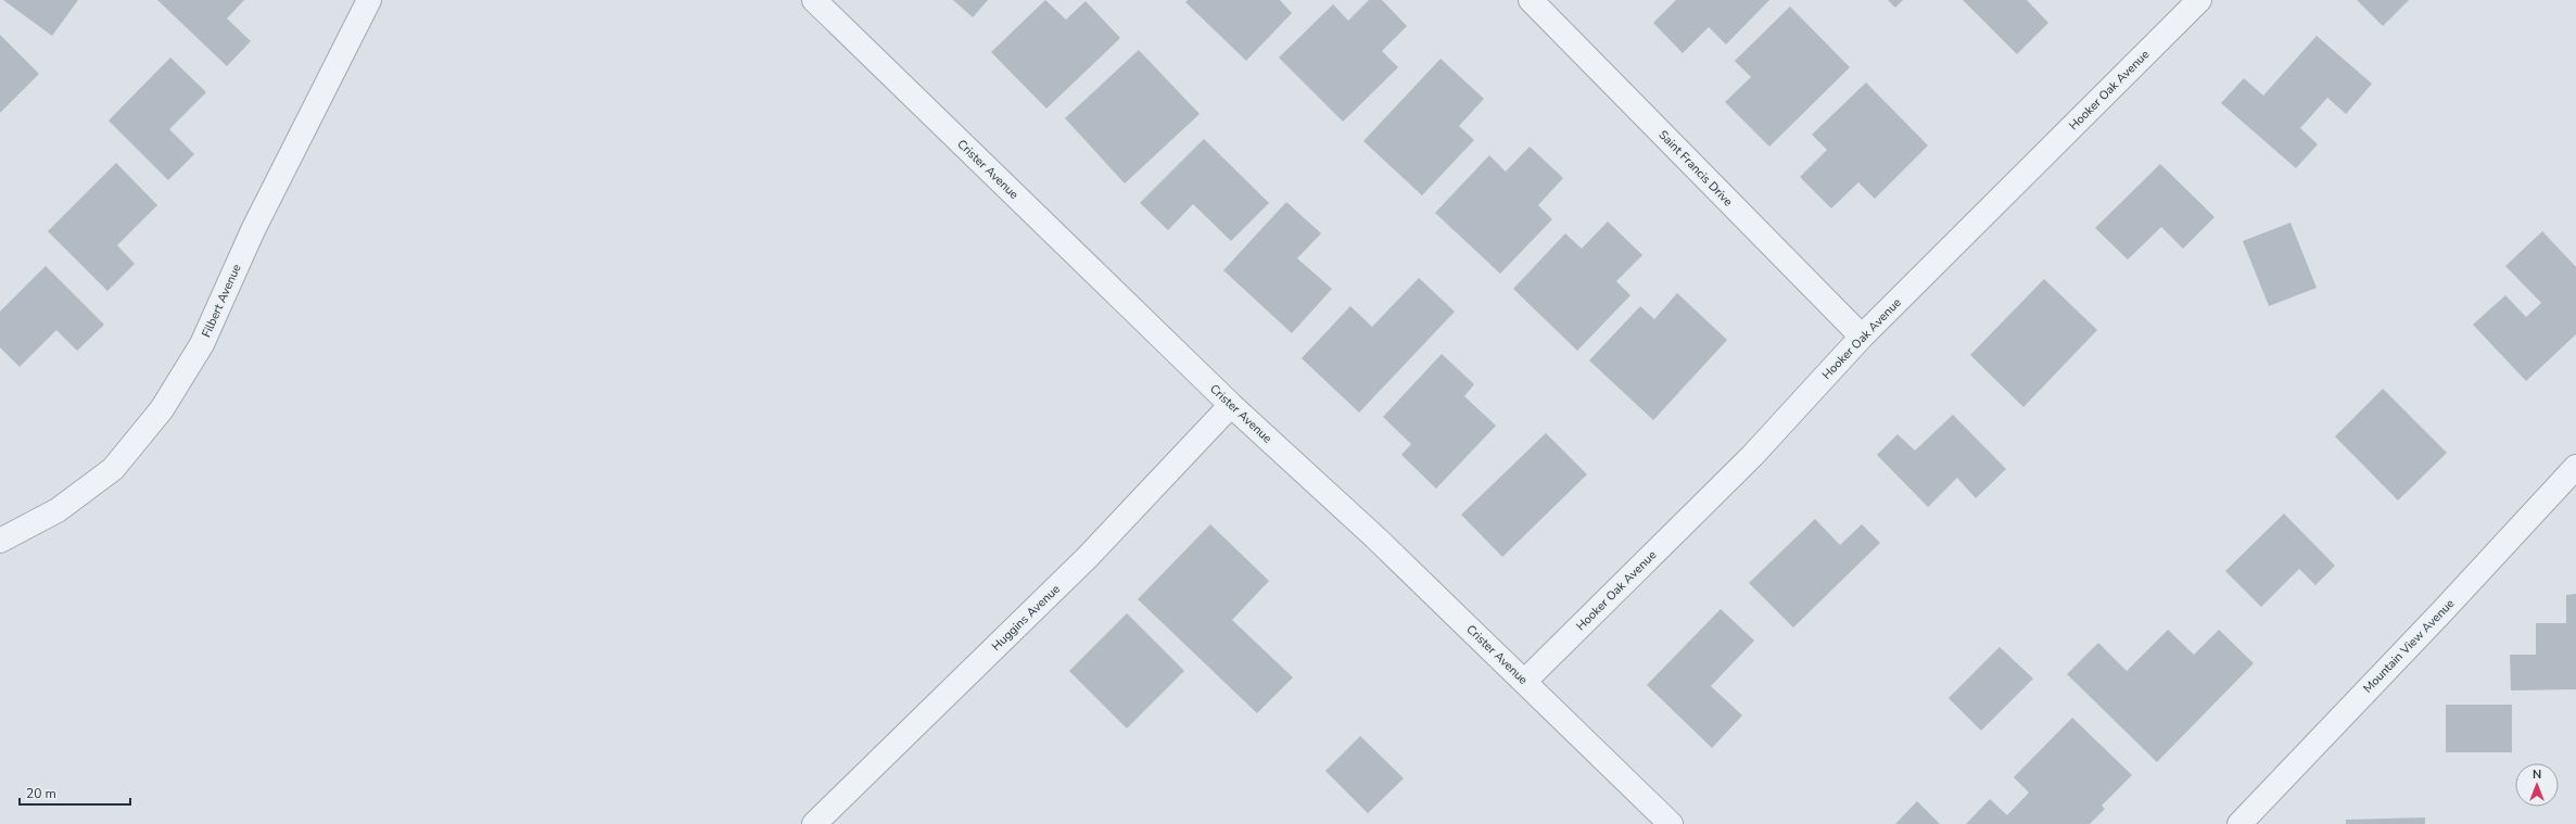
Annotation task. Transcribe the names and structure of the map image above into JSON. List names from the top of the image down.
{
  "streets": {
    "street": [
      "Hooker Oak Avenue",
      "Saint Francis Drive",
      "Crister Avenue",
      "Filbert Avenue",
      "Huggins Avenue",
      "Mountain View Avenue"
    ]
  },
  "crossings": [
    ["Hooker Oak Avenue", "Saint Francis Drive"],
    ["Hooker Oak Avenue", "Crister Avenue"],
    ["Crister Avenue", "Huggins Avenue"]
  ],
  "scale_bar": "20 m",
  "north": "top"
}
